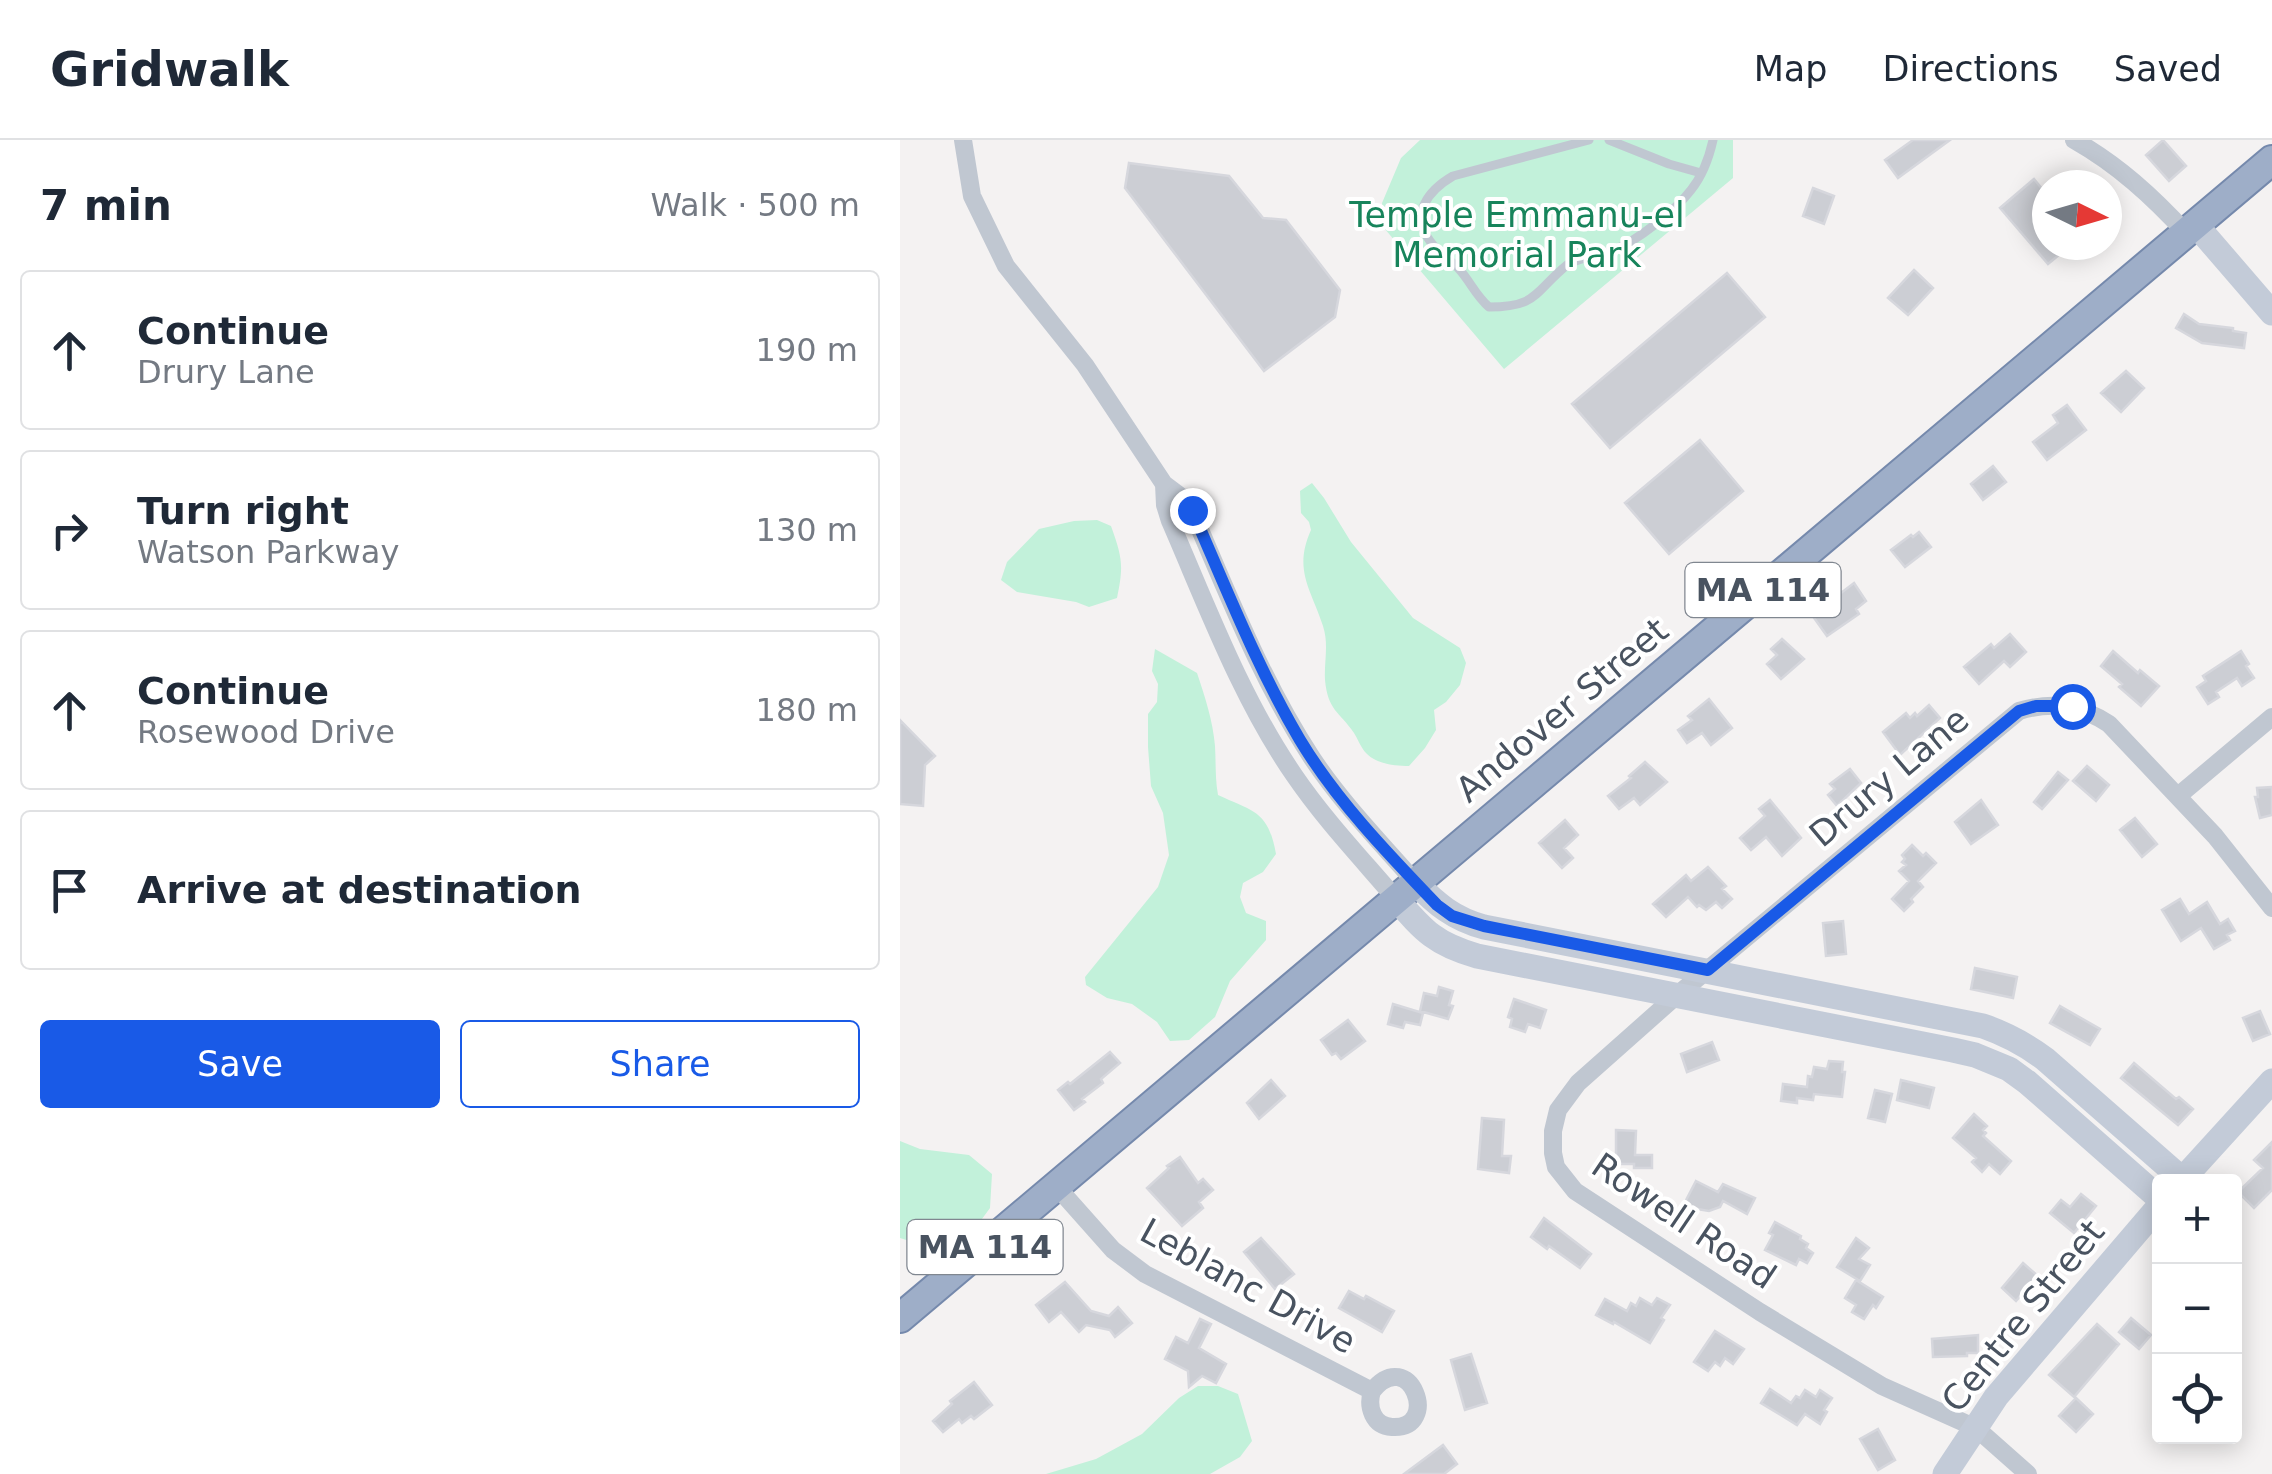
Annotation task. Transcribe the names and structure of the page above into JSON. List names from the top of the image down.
{
  "streets": {
    "highway": ["MA 114", "Andover Street"],
    "main road": ["Centre Street"],
    "street": ["Drury Lane", "Rowell Road", "Leblanc Drive"]
  },
  "crossings": [
    ["Andover Street", "Leblanc Drive"],
    ["Drury Lane", "Rowell Road"],
    ["Rowell Road", "Centre Street"]
  ],
  "parks": ["Temple Emmanu-el Memorial Park"],
  "north": "right",
  "page": {
    "header": "Gridwalk",
    "nav": ["Map", "Directions", "Saved"],
    "heading": ["7 min", "Walk · 500 m"],
    "list": [
      ["Continue", "Drury Lane", "190 m"],
      ["Turn right", "Watson Parkway", "130 m"],
      ["Continue", "Rosewood Drive", "180 m"],
      "Arrive at destination"
    ],
    "buttons": ["Save", "Share"],
    "map_buttons": ["+", "−"]
  }
}
